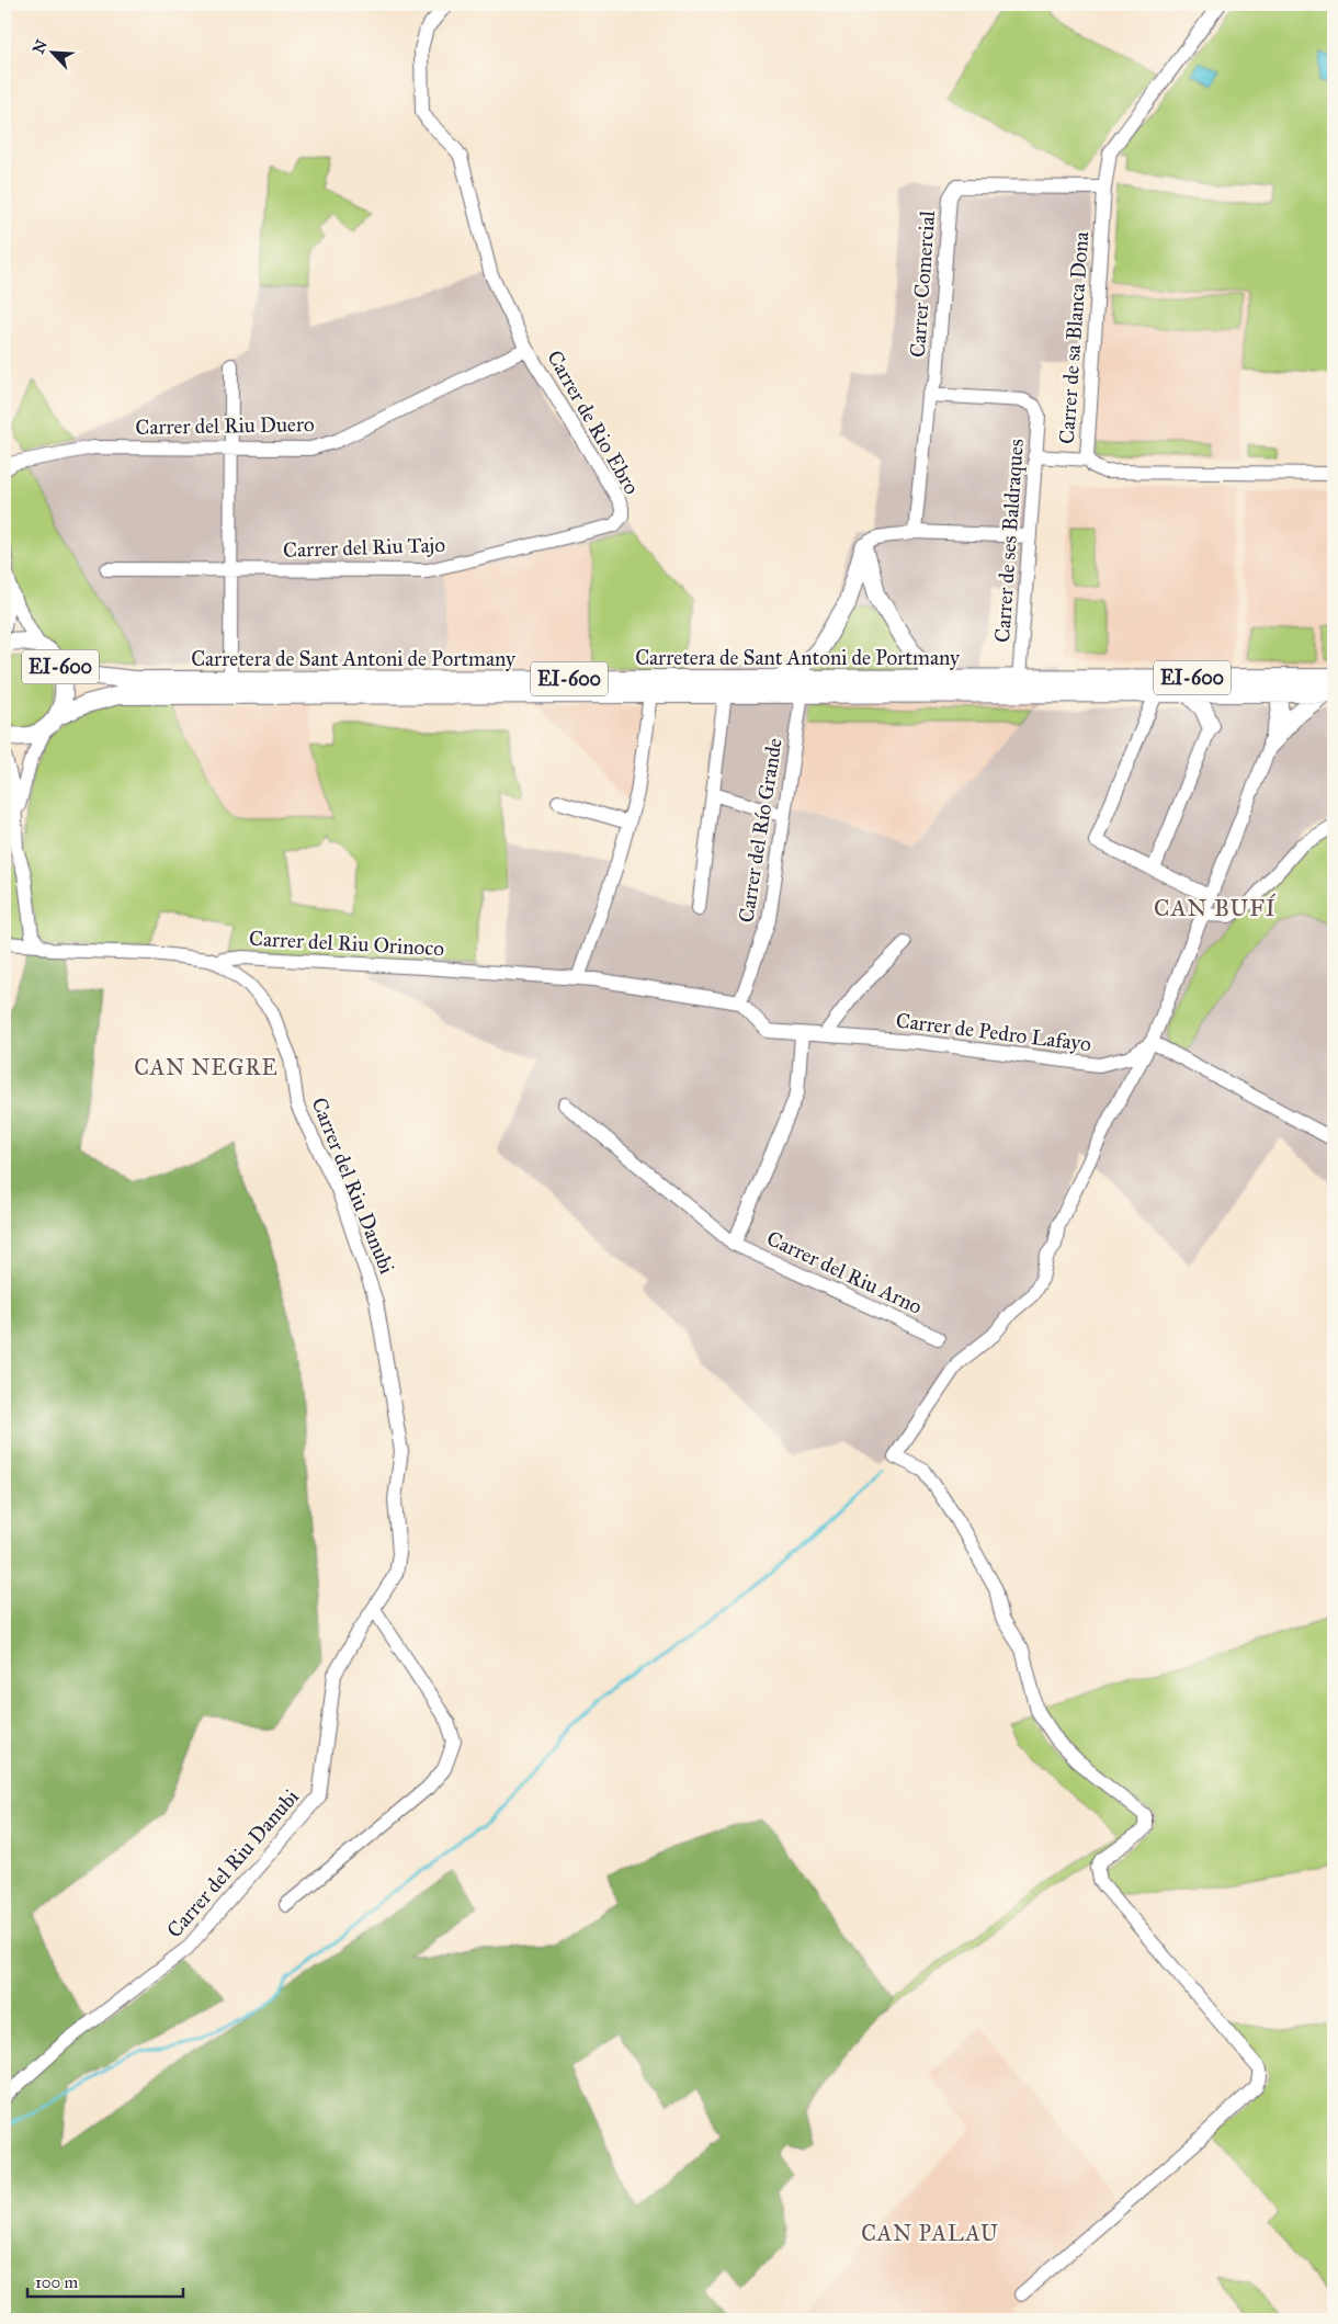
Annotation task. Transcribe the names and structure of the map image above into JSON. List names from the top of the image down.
{
  "streets": {
    "main road": ["Carretera de Sant Antoni de Portmany", "EI-600"],
    "street": [
      "Carrer Comercial",
      "Carrer de sa Blanca Dona",
      "Carrer de Rio Ebro",
      "Carrer del Riu Duero",
      "Carrer de ses Baldraques",
      "Carrer del Riu Tajo",
      "Carrer del Río Grande",
      "Carrer del Riu Orinoco",
      "Carrer de Pedro Lafayo",
      "Carrer del Riu Danubi",
      "Carrer del Riu Arno"
    ]
  },
  "crossings": [
    ["Carrer Comercial", "Carrer de sa Blanca Dona"],
    ["Carrer Comercial", "Carrer de ses Baldraques"],
    ["Carrer de Rio Ebro", "Carrer del Riu Duero"],
    ["Carrer de Rio Ebro", "Carrer del Riu Tajo"],
    ["Carrer de ses Baldraques", "Carretera de Sant Antoni de Portmany"],
    ["Carretera de Sant Antoni de Portmany", "EI-600"],
    ["Carretera de Sant Antoni de Portmany", "Carrer del Río Grande"],
    ["Carrer del Río Grande", "Carrer del Riu Orinoco"],
    ["Carrer del Río Grande", "Carrer de Pedro Lafayo"],
    ["Carrer del Riu Orinoco", "Carrer de Pedro Lafayo"],
    ["Carrer del Riu Orinoco", "Carrer del Riu Danubi"],
    ["Carrer de Pedro Lafayo", "Carrer del Riu Arno"]
  ],
  "districts": ["CAN BUFÍ", "CAN NEGRE", "CAN PALAU"],
  "scale_bar": "100 m",
  "north": "top left"
}
